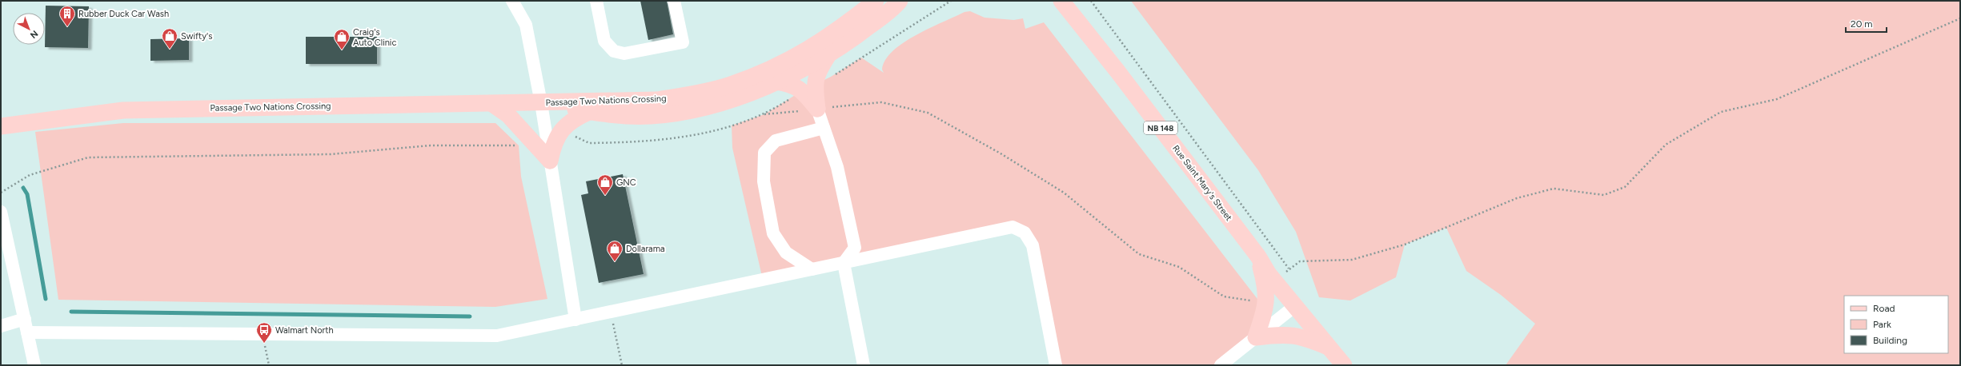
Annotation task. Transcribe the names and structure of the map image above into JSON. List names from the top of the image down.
{
  "streets": {
    "main road": ["Passage Two Nations Crossing", "NB 148", "Rue Saint Mary's Street"]
  },
  "places": {
    "building": ["Rubber Duck Car Wash"],
    "shop": [
      "Swifty's",
      "Craig's Auto Clinic",
      "GNC",
      "Dollarama"
    ],
    "bus stop": ["Walmart North"]
  },
  "legend": ["Road", "Park", "Building"],
  "scale_bar": "20 m",
  "north": "bottom right"
}
